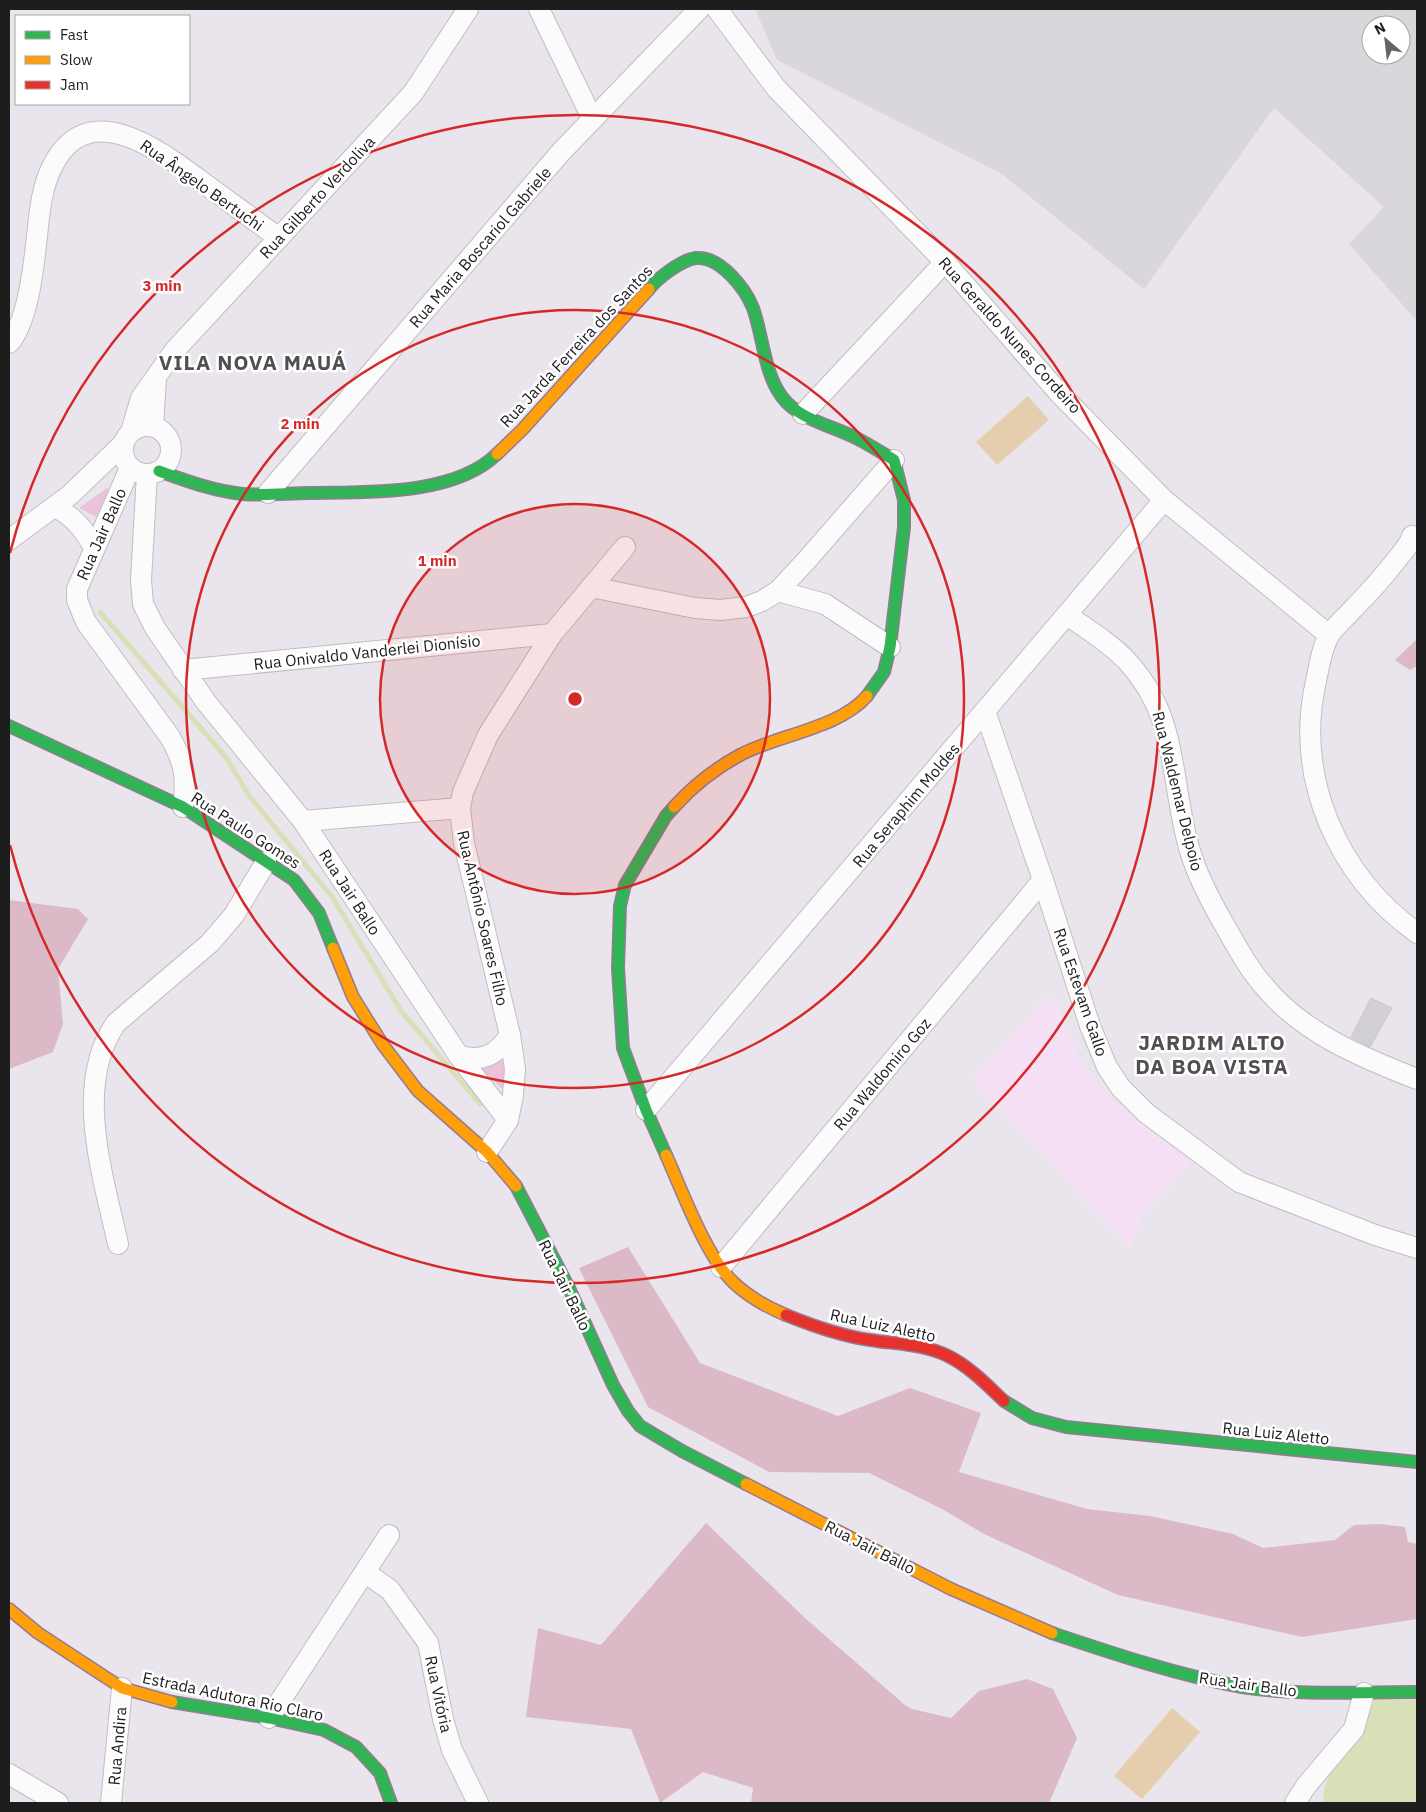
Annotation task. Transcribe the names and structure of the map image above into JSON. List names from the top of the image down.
{
  "streets": {
    "street": [
      "Rua Ângelo Bertuchi",
      "Rua Gilberto Verdoliva",
      "Rua Maria Boscariol Gabriele",
      "Rua Geraldo Nunes Cordeiro",
      "Rua Jarda Ferreira dos Santos",
      "Rua Jair Ballo",
      "Rua Onivaldo Vanderlei Dionísio",
      "Rua Waldemar Delpoio",
      "Rua Seraphim Moldes",
      "Rua Paulo Gomes",
      "Rua Antônio Soares Filho",
      "Rua Estevam Gallo",
      "Rua Waldomiro Goz",
      "Rua Luiz Aletto",
      "Rua Vitória",
      "Estrada Adutora Rio Claro",
      "Rua Andira"
    ]
  },
  "crossings": [
    ["Rua Ângelo Bertuchi", "Rua Gilberto Verdoliva"],
    ["Rua Gilberto Verdoliva", "Rua Jarda Ferreira dos Santos"],
    ["Rua Gilberto Verdoliva", "Rua Jair Ballo"],
    ["Rua Maria Boscariol Gabriele", "Rua Jarda Ferreira dos Santos"],
    ["Rua Geraldo Nunes Cordeiro", "Rua Seraphim Moldes"],
    ["Rua Jarda Ferreira dos Santos", "Rua Jair Ballo"],
    ["Rua Jair Ballo", "Rua Onivaldo Vanderlei Dionísio"],
    ["Rua Jair Ballo", "Rua Paulo Gomes"],
    ["Rua Jair Ballo", "Rua Antônio Soares Filho"],
    ["Rua Onivaldo Vanderlei Dionísio", "Rua Antônio Soares Filho"],
    ["Rua Waldemar Delpoio", "Rua Seraphim Moldes"],
    ["Rua Seraphim Moldes", "Rua Estevam Gallo"],
    ["Rua Seraphim Moldes", "Rua Luiz Aletto"],
    ["Rua Paulo Gomes", "Rua Antônio Soares Filho"],
    ["Rua Estevam Gallo", "Rua Waldomiro Goz"],
    ["Rua Waldomiro Goz", "Rua Luiz Aletto"],
    ["Estrada Adutora Rio Claro", "Rua Andira"]
  ],
  "districts": ["VILA NOVA MAUÁ", "JARDIM ALTO DA BOA VISTA"],
  "legend": ["Fast", "Slow", "Jam"],
  "north": "top left",
  "rings": ["3 min", "2 min", "1 min"]
}
